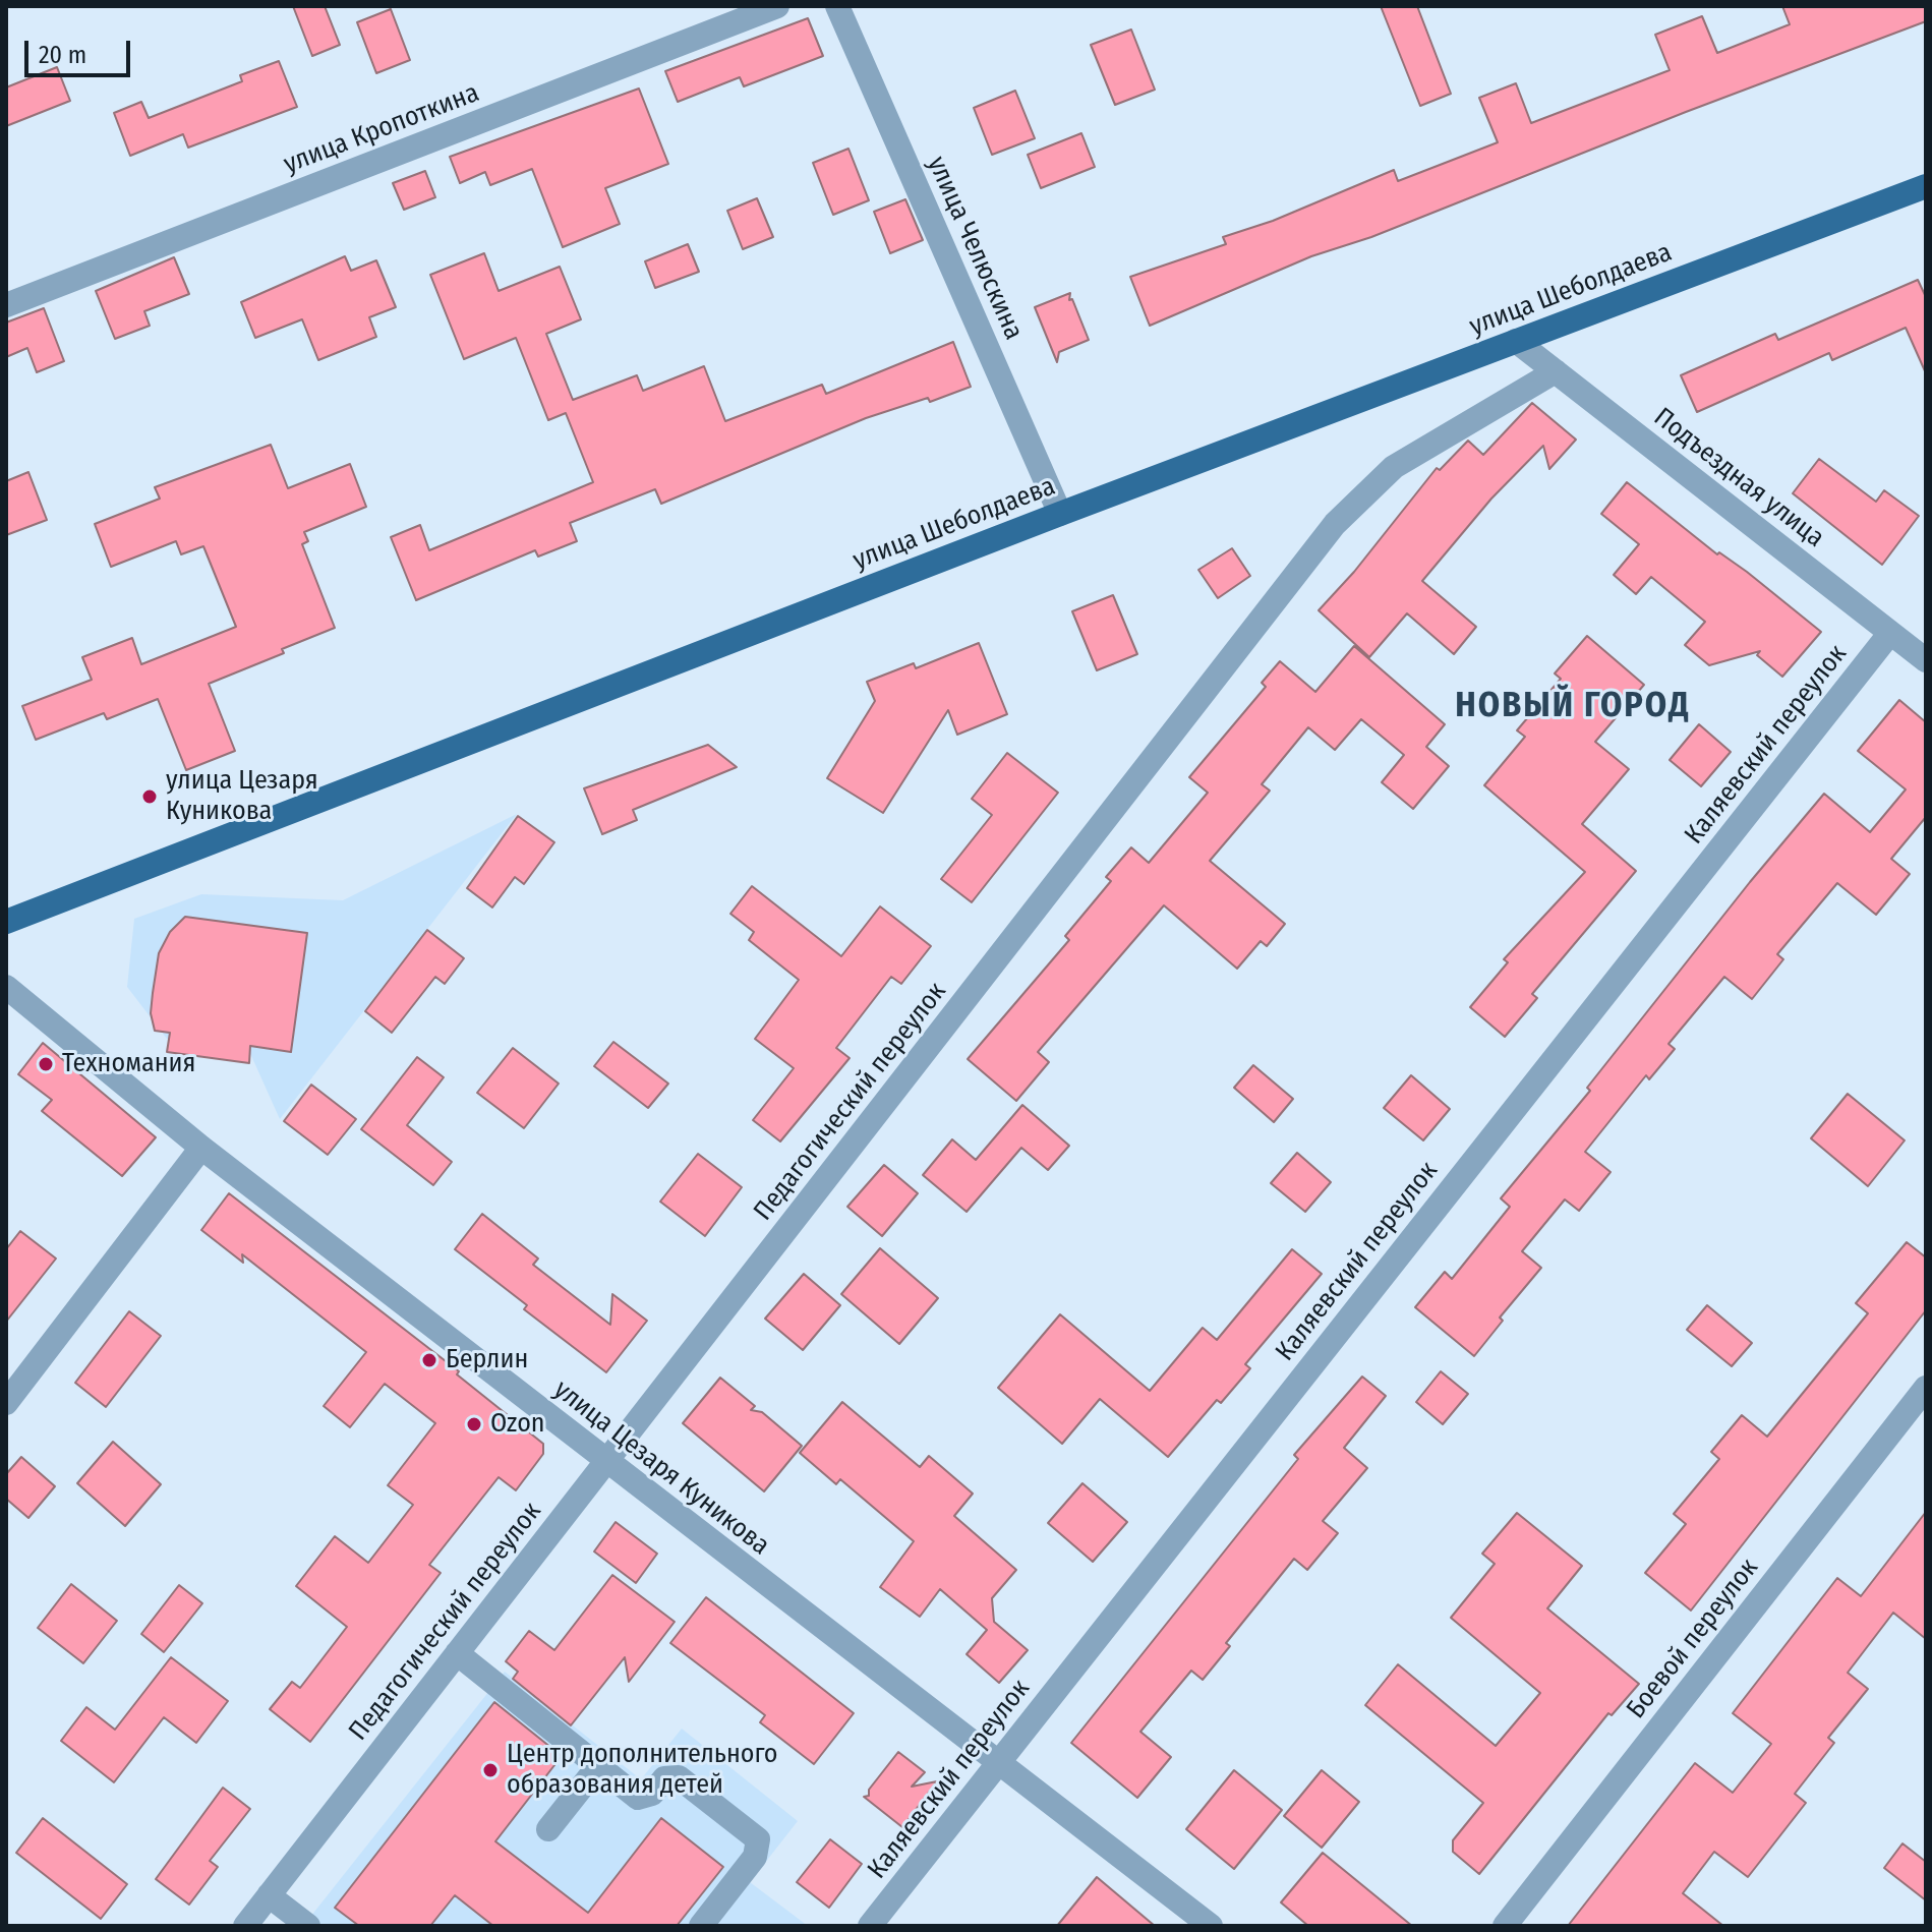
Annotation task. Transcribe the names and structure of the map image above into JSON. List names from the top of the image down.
{
  "streets": {
    "main road": ["улица Шеболдаева"],
    "street": [
      "улица Кропоткина",
      "улица Челюскина",
      "Подъездная улица",
      "Каляевский переулок",
      "Педагогический переулок",
      "улица Цезаря Куникова",
      "Боевой переулок"
    ]
  },
  "crossings": [
    ["улица Челюскина", "улица Шеболдаева"],
    ["улица Шеболдаева", "Подъездная улица"],
    ["Подъездная улица", "Каляевский переулок"],
    ["Подъездная улица", "Педагогический переулок"],
    ["Каляевский переулок", "улица Цезаря Куникова"],
    ["Педагогический переулок", "улица Цезаря Куникова"]
  ],
  "districts": ["НОВЫЙ ГОРОД"],
  "places": [
    "улица Цезаря Куникова",
    "Техномания",
    "Берлин",
    "Ozon",
    "Центр дополнительного образования детей"
  ],
  "scale_bar": "20 m"
}
